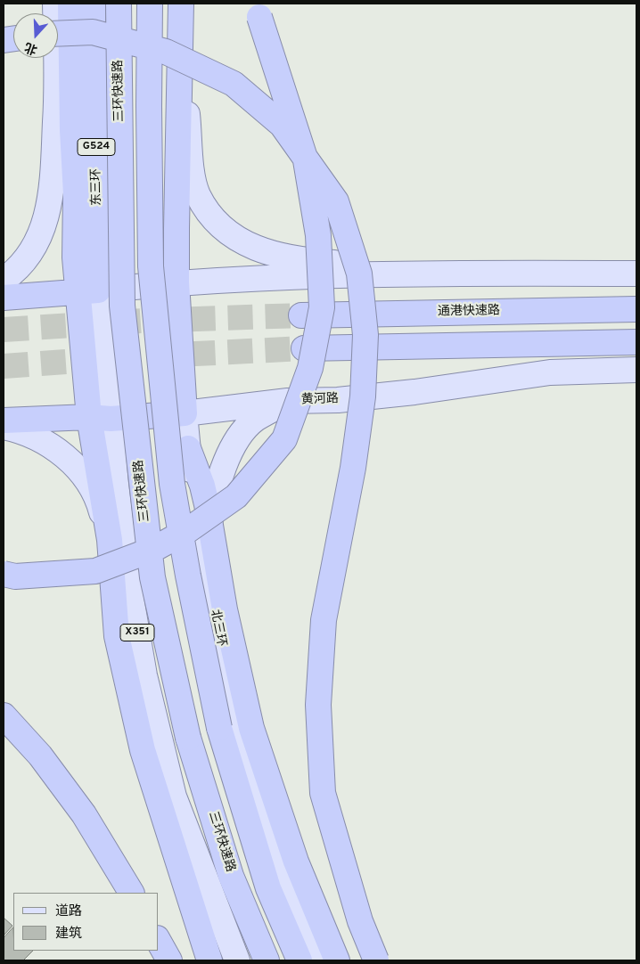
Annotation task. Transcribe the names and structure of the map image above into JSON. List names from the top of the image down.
{
  "streets": {
    "highway": [
      "三环快速路",
      "G524",
      "东三环",
      "通港快速路",
      "黄河路",
      "北三环"
    ],
    "main road": ["X351"]
  },
  "crossings": [
    ["黄河路", "北三环"],
    ["黄河路", "X351"]
  ],
  "legend": ["道路", "建筑"],
  "north": "bottom"
}
